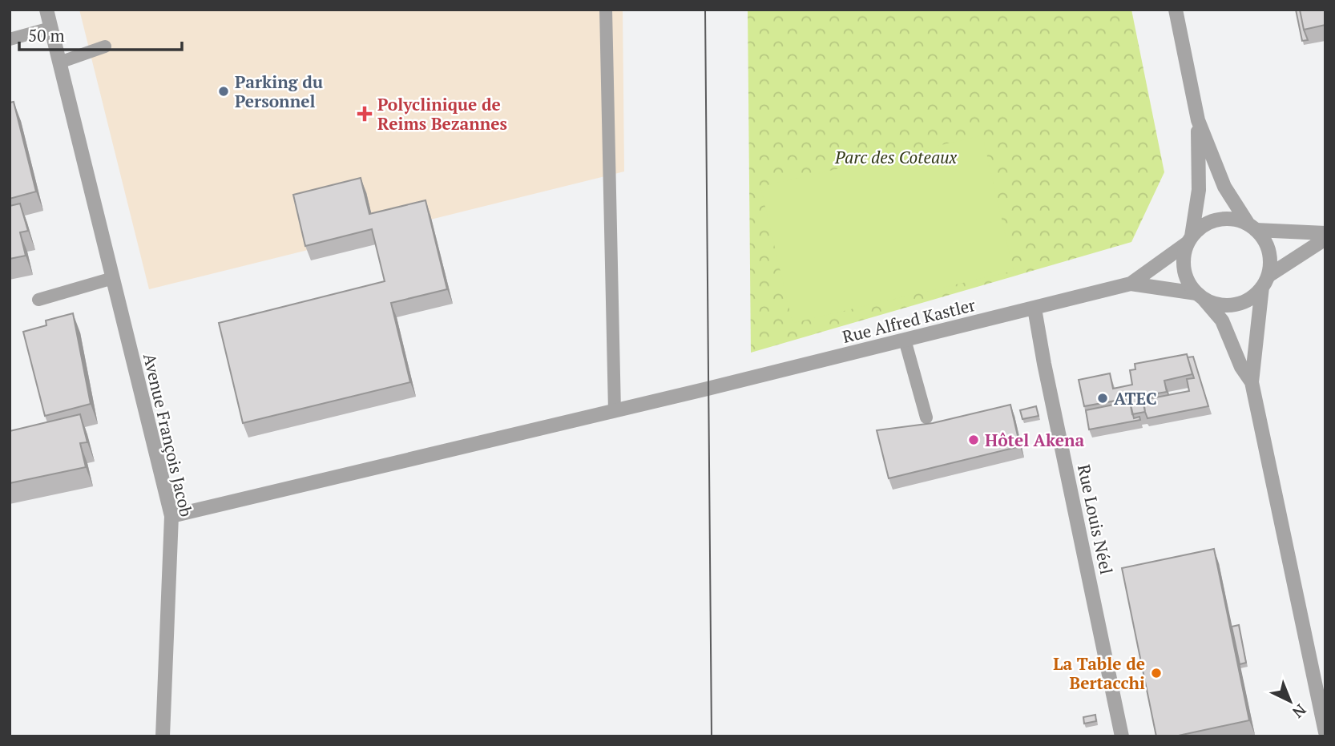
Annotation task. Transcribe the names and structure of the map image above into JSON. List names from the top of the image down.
{
  "streets": {
    "street": ["Rue Alfred Kastler", "Avenue François Jacob", "Rue Louis Néel"]
  },
  "crossings": [
    ["Rue Alfred Kastler", "Avenue François Jacob"],
    ["Rue Alfred Kastler", "Rue Louis Néel"]
  ],
  "parks": ["Parc des Coteaux"],
  "places": {
    "other": [
      "Parking du Personnel",
      "ATEC",
      "Hôtel Akena",
      "La Table de Bertacchi"
    ],
    "health": ["Polyclinique de Reims Bezannes"]
  },
  "scale_bar": "50 m",
  "north": "bottom right"
}
